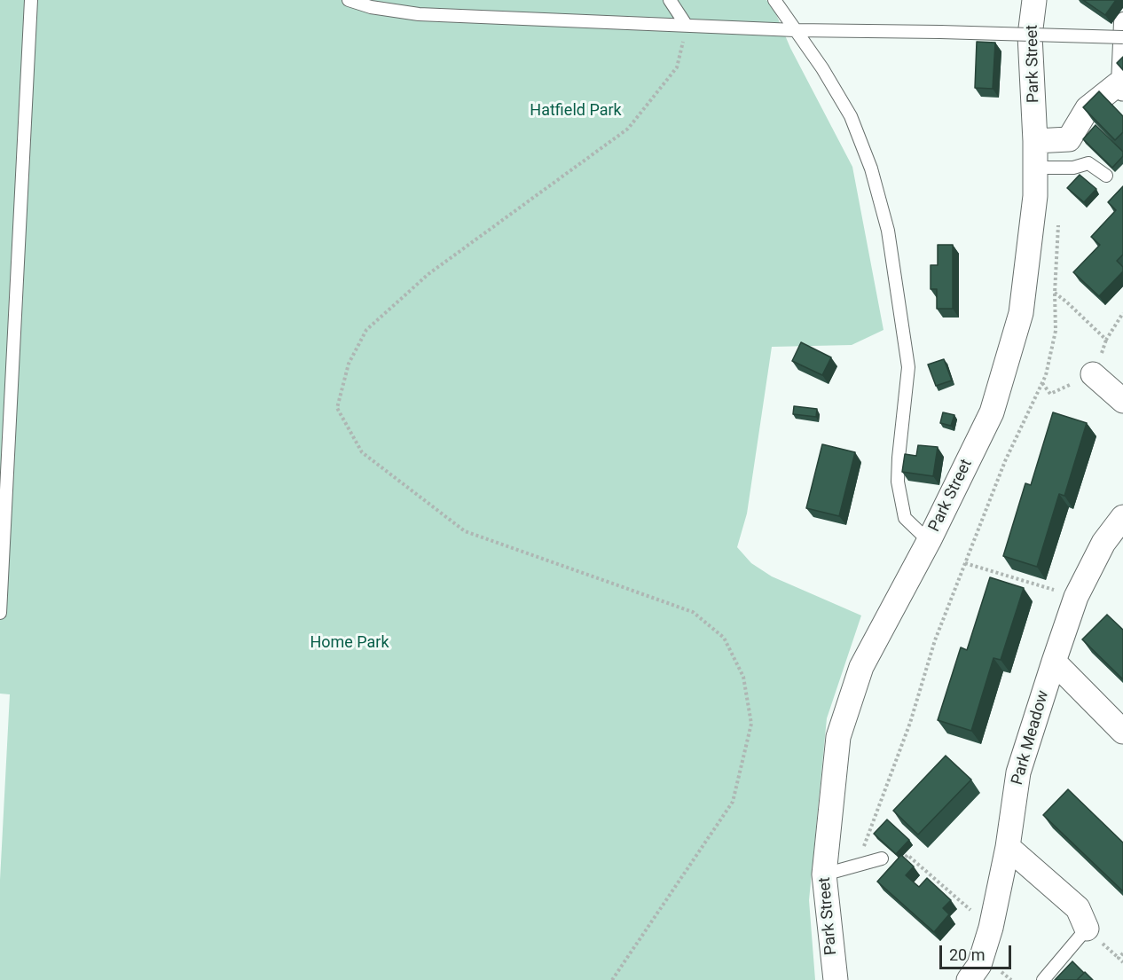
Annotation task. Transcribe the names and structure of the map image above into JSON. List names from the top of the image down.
{
  "streets": {
    "street": ["Park Street", "Park Meadow"]
  },
  "parks": ["Hatfield Park", "Home Park"],
  "scale_bar": "20 m"
}
